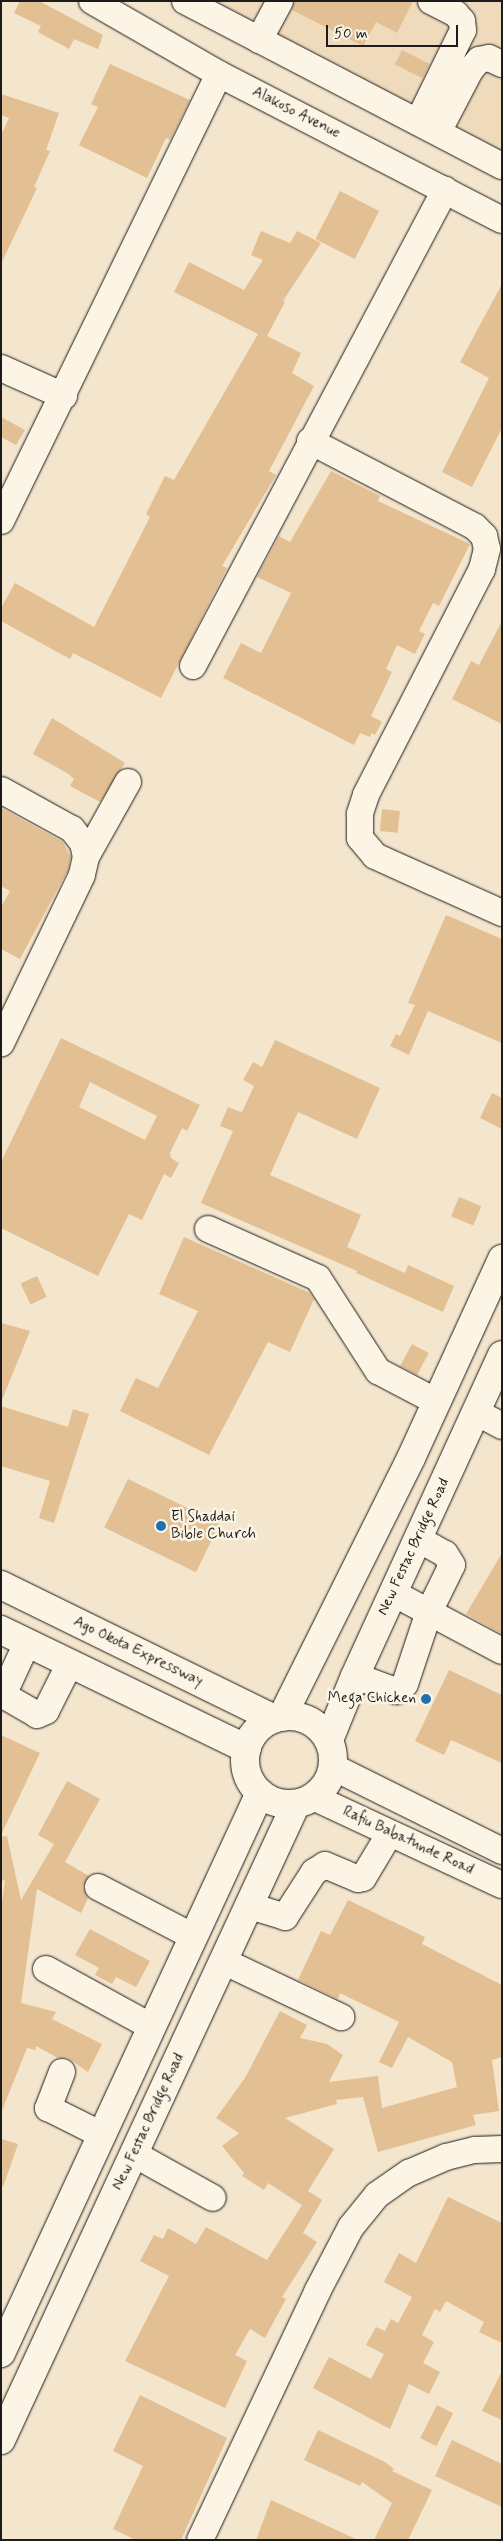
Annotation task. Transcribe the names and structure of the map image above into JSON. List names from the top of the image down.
{
  "streets": {
    "main road": ["New Festac Bridge Road", "Ago Okota Expressway"],
    "street": ["Alakoso Avenue", "Rafiu Babatunde Road"]
  },
  "crossings": [
    ["New Festac Bridge Road", "Ago Okota Expressway"],
    ["New Festac Bridge Road", "Rafiu Babatunde Road"],
    ["Ago Okota Expressway", "Rafiu Babatunde Road"]
  ],
  "places": ["El Shaddai Bible Church", "Mega Chicken"],
  "scale_bar": "50 m"
}
